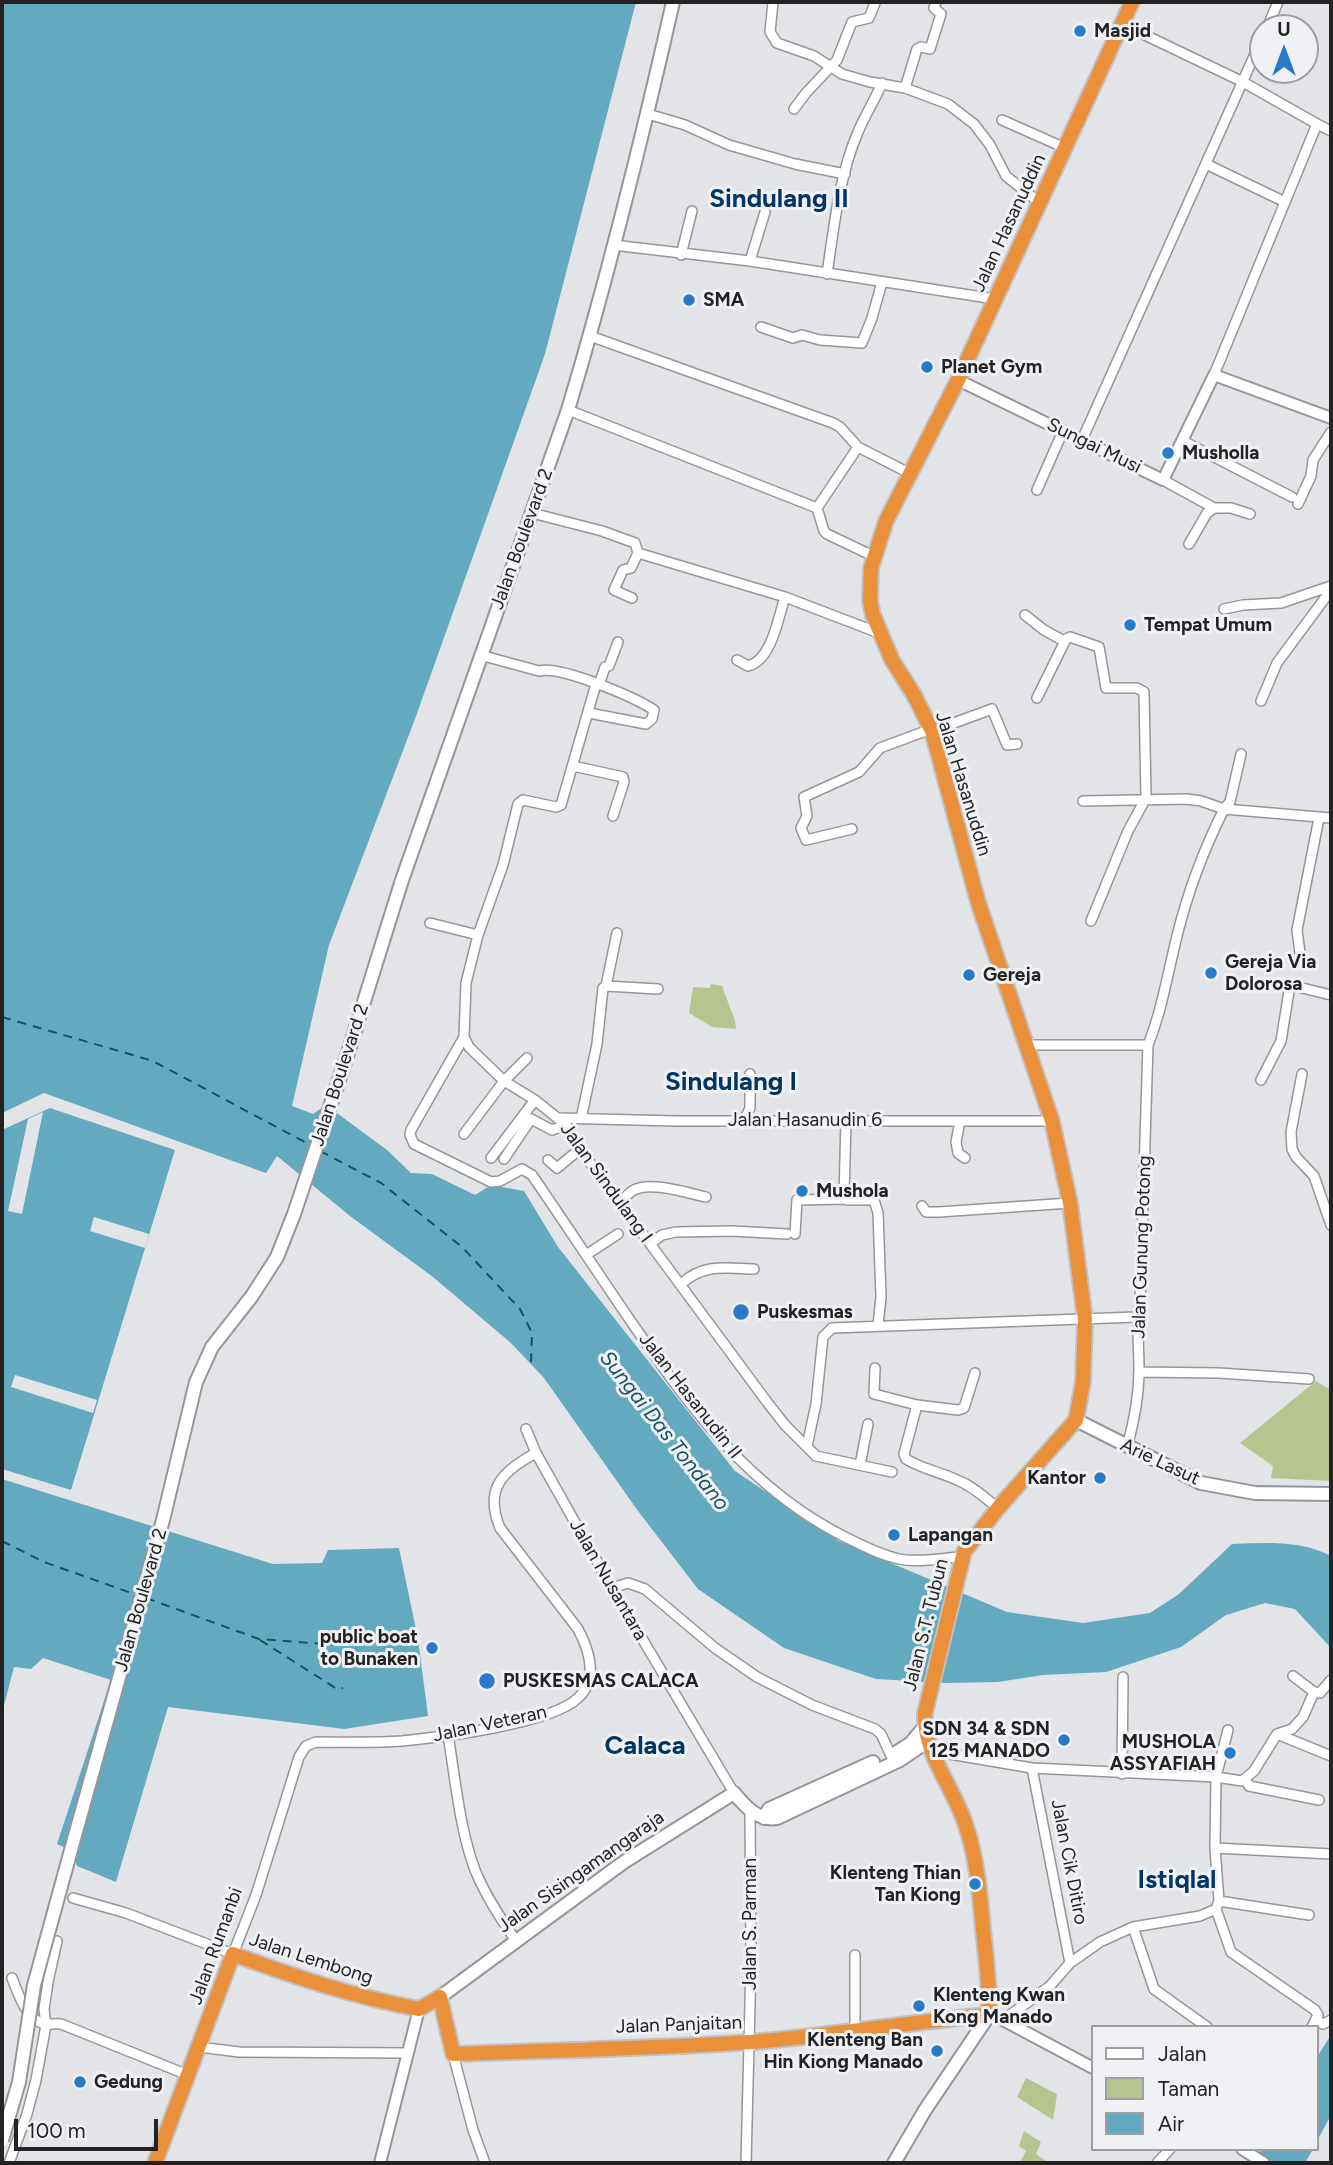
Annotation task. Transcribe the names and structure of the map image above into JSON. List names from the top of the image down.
{
  "streets": {
    "highway": [
      "Jalan Hasanuddin",
      "Jalan S.T. Tubun",
      "Jalan Sisingamangaraja",
      "Jalan Rumanbi",
      "Jalan Lembong",
      "Jalan Panjaitan"
    ],
    "main road": ["Jalan Boulevard 2", "Arie Lasut"],
    "street": [
      "Sungai Musi",
      "Jalan Hasanudin 6",
      "Jalan Sindulang I",
      "Jalan Gunung Potong",
      "Jalan Hasanudin II",
      "Jalan Nusantara",
      "Jalan Veteran",
      "Jalan Cik Ditiro",
      "Jalan S. Parman"
    ]
  },
  "crossings": [
    ["Jalan Hasanuddin", "Sungai Musi"],
    ["Jalan Hasanuddin", "Jalan Hasanudin 6"],
    ["Jalan Hasanuddin", "Arie Lasut"],
    ["Jalan Hasanuddin", "Jalan S.T. Tubun"],
    ["Jalan Hasanudin 6", "Jalan Sindulang I"],
    ["Jalan Sindulang I", "Jalan Hasanudin II"],
    ["Jalan Gunung Potong", "Arie Lasut"],
    ["Jalan Hasanudin II", "Jalan S.T. Tubun"],
    ["Arie Lasut", "Jalan S.T. Tubun"],
    ["Jalan Nusantara", "Jalan Veteran"],
    ["Jalan Nusantara", "Jalan Sisingamangaraja"],
    ["Jalan S.T. Tubun", "Jalan Cik Ditiro"],
    ["Jalan Veteran", "Jalan Rumanbi"],
    ["Jalan Sisingamangaraja", "Jalan Lembong"],
    ["Jalan S. Parman", "Jalan Panjaitan"],
    ["Jalan Rumanbi", "Jalan Lembong"]
  ],
  "districts": [
    "Sindulang II",
    "Sindulang I",
    "Calaca",
    "Istiqlal"
  ],
  "water": ["Sungai Das Tondano"],
  "places": [
    "Masjid",
    "SMA",
    "Planet Gym",
    "Musholla",
    "Tempat Umum",
    "Gereja Via Dolorosa",
    "Gereja",
    "Mushola",
    "Puskesmas",
    "Kantor",
    "Lapangan",
    "public boat to Bunaken",
    "PUSKESMAS CALACA",
    "SDN 34 & SDN 125 MANADO",
    "MUSHOLA ASSYAFIAH",
    "Klenteng Thian Tan Kiong",
    "Klenteng Kwan Kong Manado",
    "Klenteng Ban Hin Kiong Manado",
    "Gedung"
  ],
  "legend": ["Jalan", "Taman", "Air"],
  "scale_bar": "100 m",
  "north": "top"
}
